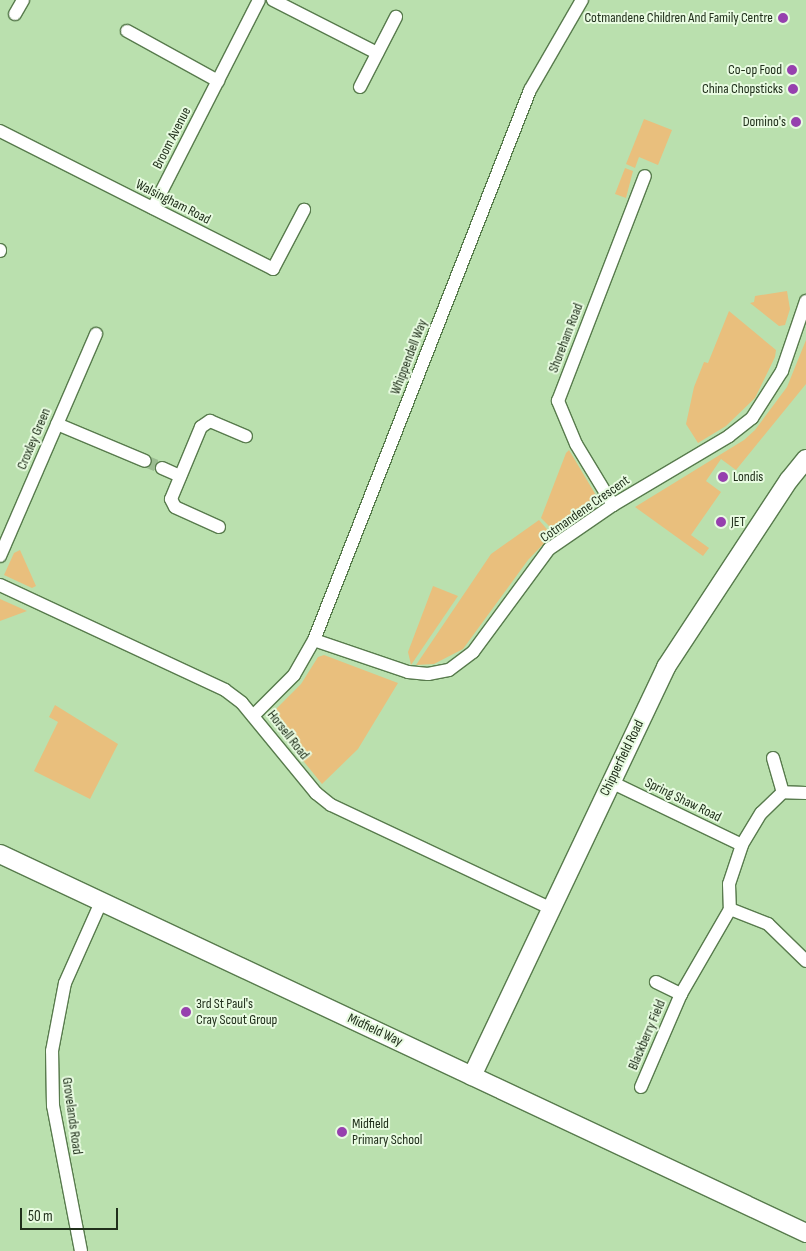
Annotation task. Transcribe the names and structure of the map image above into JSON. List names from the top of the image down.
{
  "streets": {
    "street": [
      "Broom Avenue",
      "Walsingham Road",
      "Shoreham Road",
      "Whippendell Way",
      "Croxley Green",
      "Cotmandene Crescent",
      "Horsell Road",
      "Chipperfield Road",
      "Spring Shaw Road",
      "Midfield Way",
      "Blackberry Field",
      "Grovelands Road"
    ]
  },
  "crossings": [
    ["Broom Avenue", "Walsingham Road"],
    ["Shoreham Road", "Cotmandene Crescent"],
    ["Whippendell Way", "Cotmandene Crescent"],
    ["Whippendell Way", "Horsell Road"],
    ["Horsell Road", "Chipperfield Road"],
    ["Chipperfield Road", "Spring Shaw Road"],
    ["Chipperfield Road", "Midfield Way"],
    ["Midfield Way", "Grovelands Road"]
  ],
  "places": [
    "Cotmandene Children And Family Centre",
    "Co-op Food",
    "China Chopsticks",
    "Domino's",
    "Londis",
    "JET",
    "3rd St Paul's Cray Scout Group",
    "Midfield Primary School"
  ],
  "scale_bar": "50 m"
}
